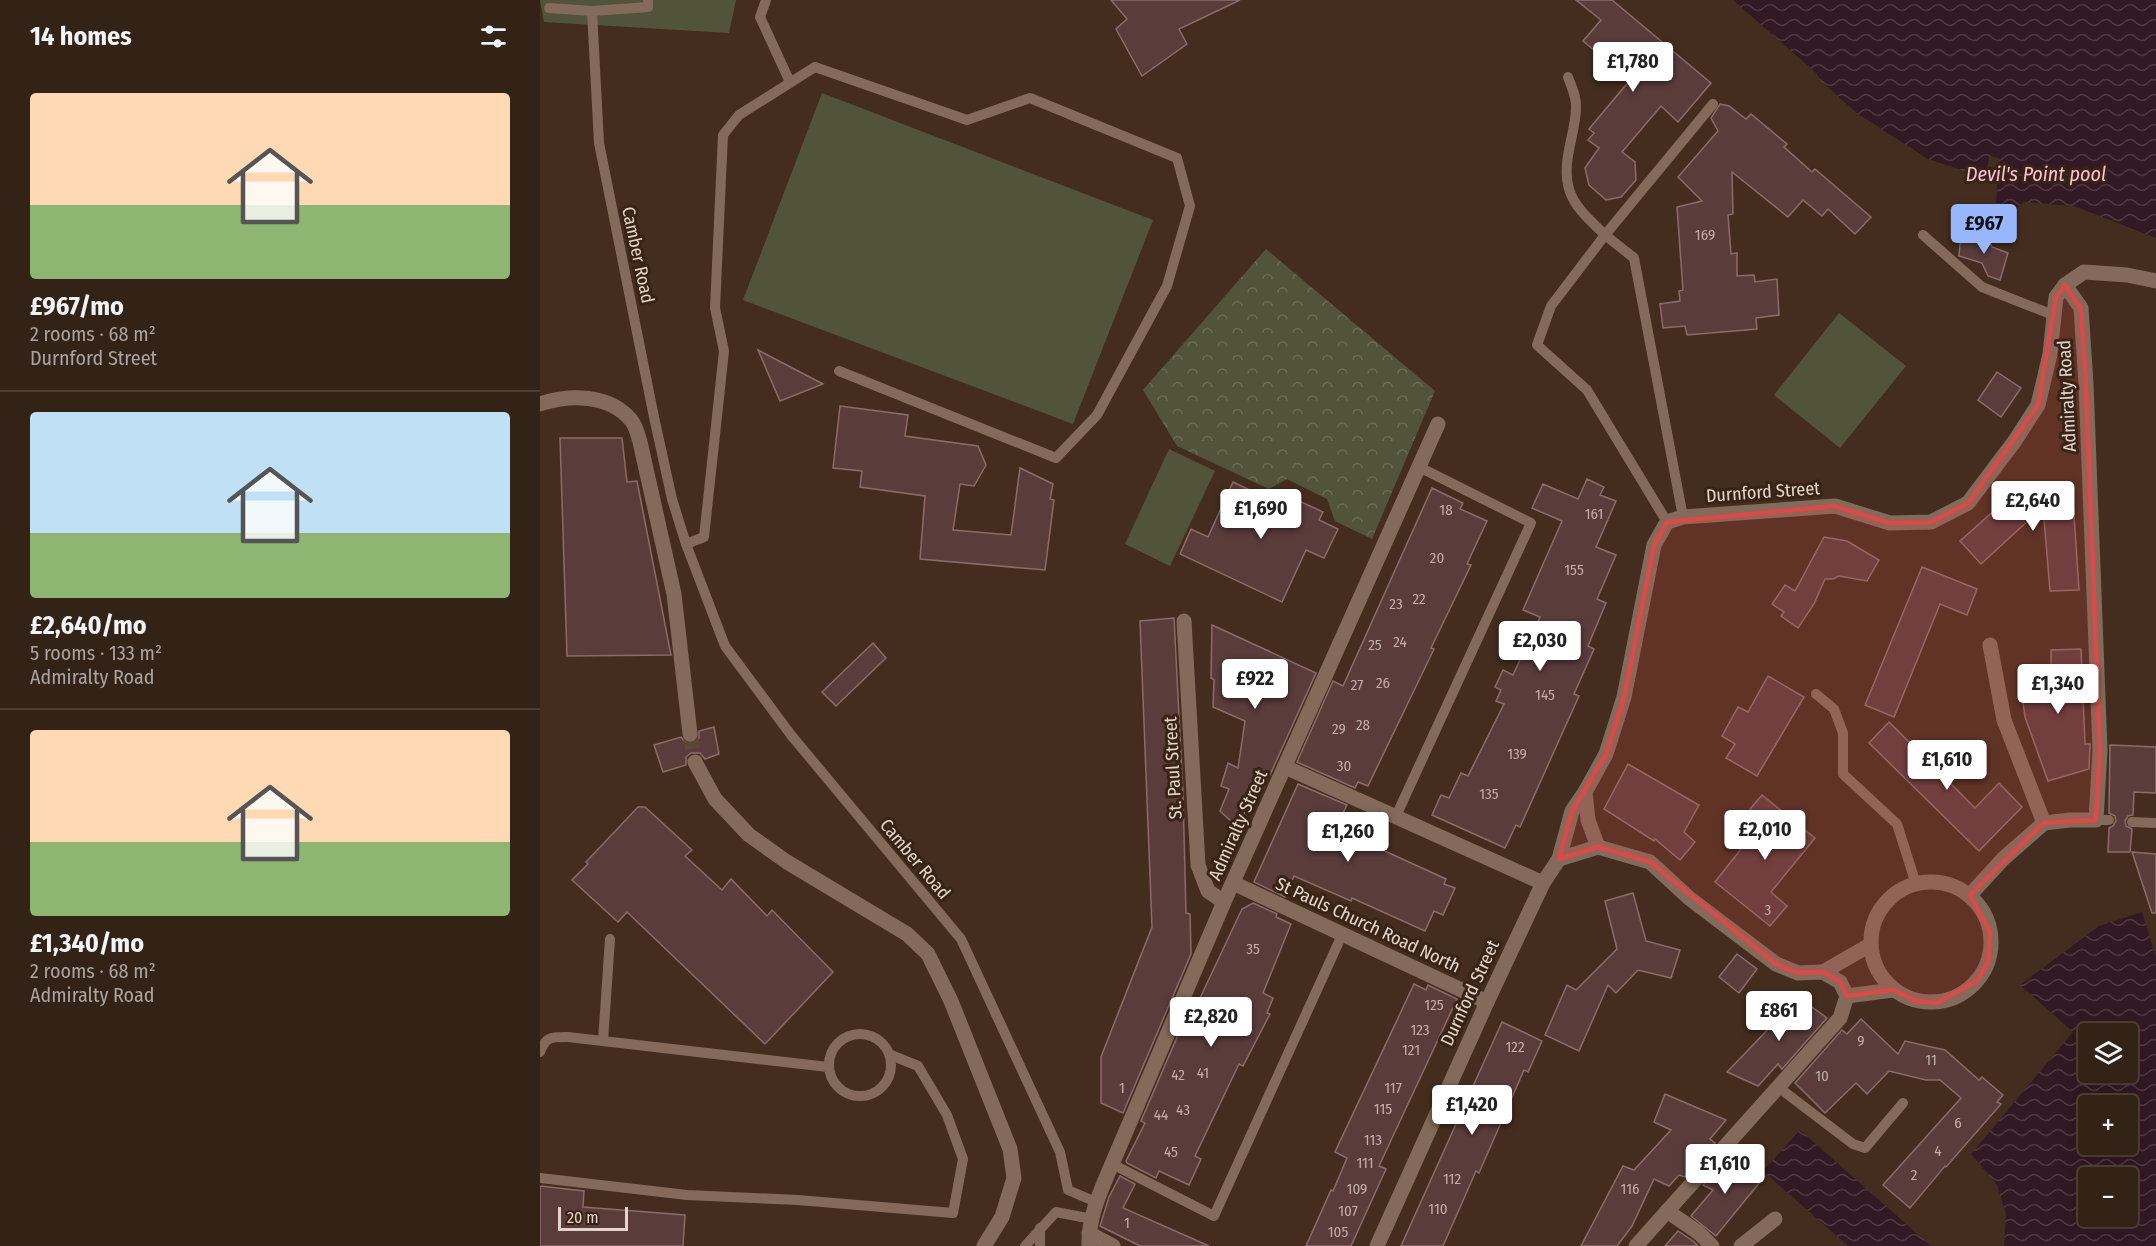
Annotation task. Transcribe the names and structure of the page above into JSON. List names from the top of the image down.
{
  "streets": {
    "street": [
      "Admiralty Road",
      "Durnford Street",
      "St. Paul Street",
      "Admiralty Street",
      "St Pauls Church Road North"
    ],
    "lane": ["Camber Road"]
  },
  "crossings": [
    ["Camber Road", "Admiralty Street"],
    ["Admiralty Road", "Durnford Street"],
    ["Durnford Street", "St Pauls Church Road North"],
    ["St. Paul Street", "Admiralty Street"],
    ["Admiralty Street", "St Pauls Church Road North"]
  ],
  "water": ["Devil's Point pool"],
  "house_numbers": [
    "169",
    "18",
    "161",
    "20",
    "155",
    "22",
    "23",
    "24",
    "25",
    "26",
    "27",
    "145",
    "28",
    "29",
    "139",
    "30",
    "135",
    "3",
    "35",
    "125",
    "123",
    "9",
    "122",
    "121",
    "11",
    "41",
    "42",
    "10",
    "1",
    "117",
    "115",
    "43",
    "44",
    "6",
    "113",
    "4",
    "45",
    "111",
    "2",
    "112",
    "109",
    "116",
    "110",
    "107",
    "1",
    "105"
  ],
  "scale_bar": "20 m",
  "page": {
    "heading": "14 homes",
    "price": [
      "£1,780",
      "£967",
      "£2,640",
      "£1,690",
      "£2,030",
      "£922",
      "£1,340",
      "£1,610",
      "£2,010",
      "£1,260",
      "£861",
      "£2,820",
      "£1,420",
      "£1,610"
    ],
    "list": [
      {
        "name": "£967/mo",
        "note": "2 rooms · 68 m² · Durnford Street"
      },
      {
        "name": "£2,640/mo",
        "note": "5 rooms · 133 m² · Admiralty Road"
      },
      {
        "name": "£1,340/mo",
        "note": "2 rooms · 68 m² · Admiralty Road"
      }
    ],
    "map_buttons": ["+", "−"],
    "scale": "20 m"
  }
}
